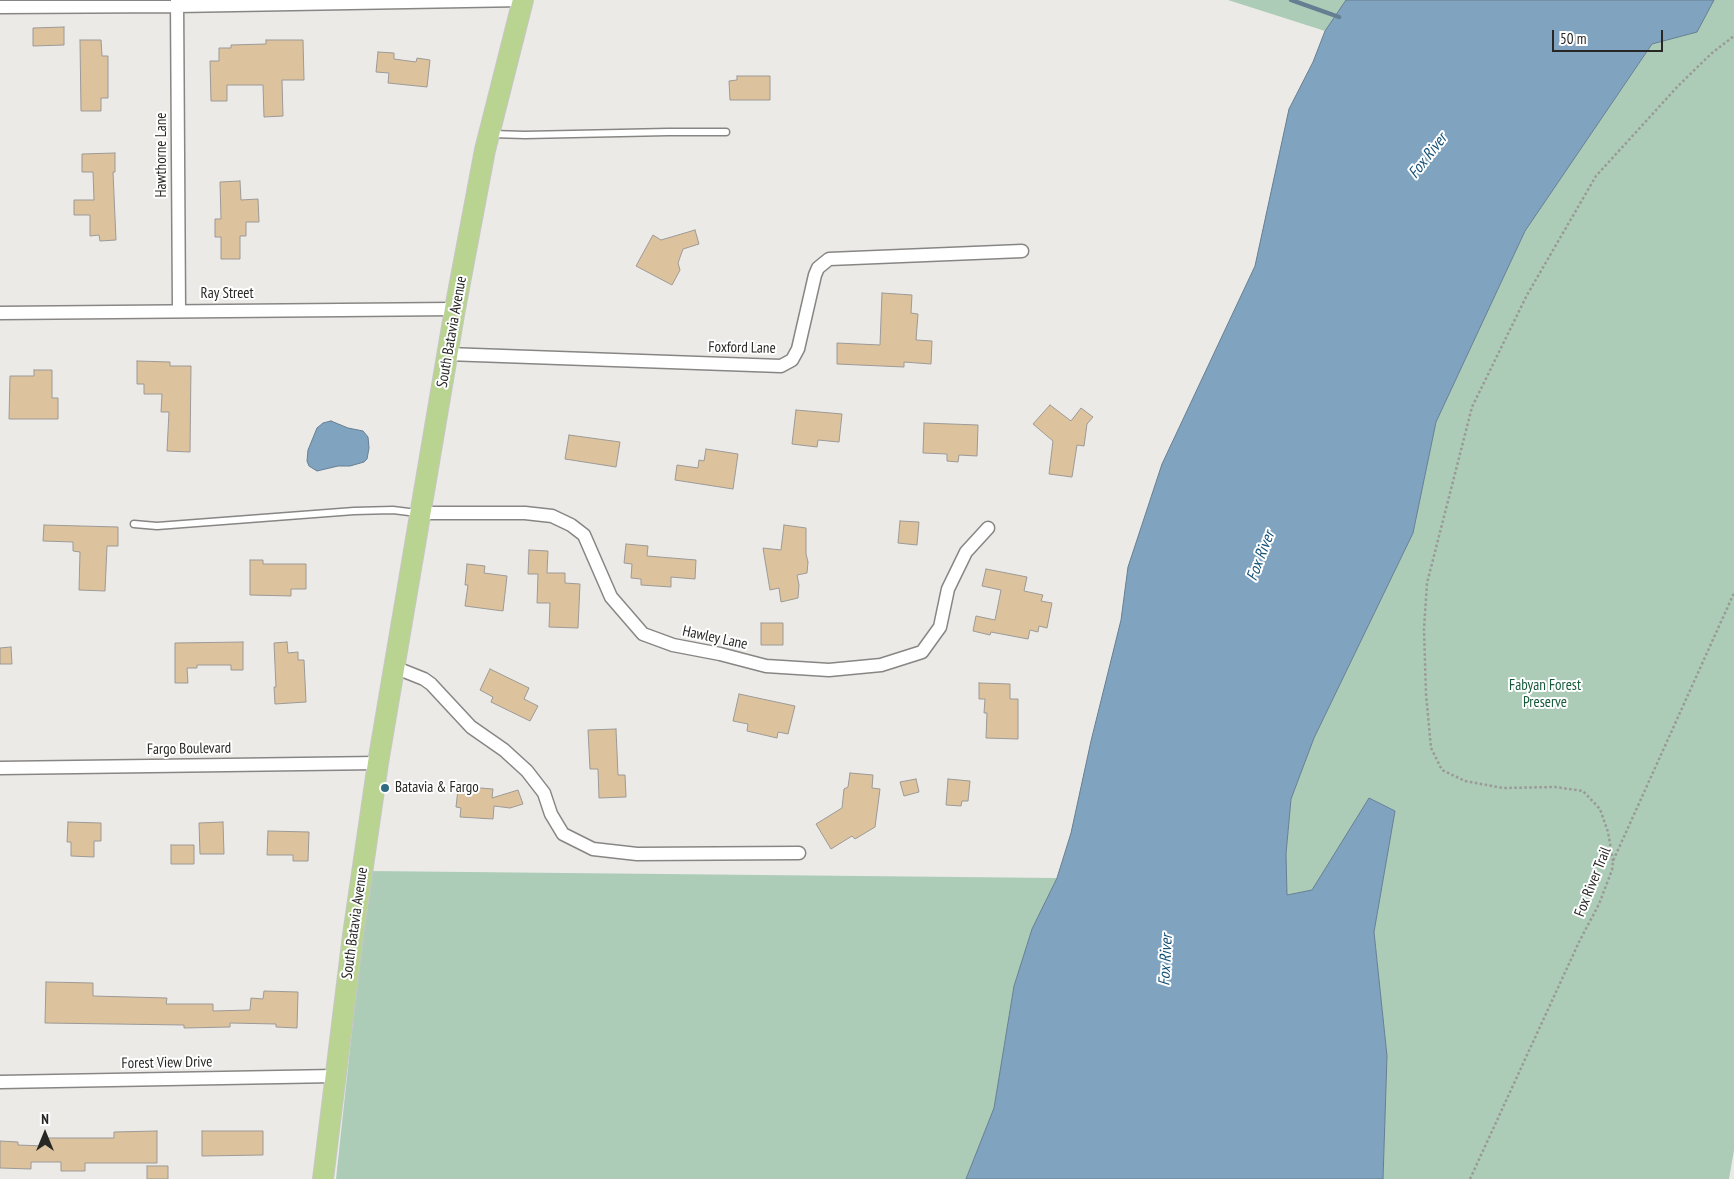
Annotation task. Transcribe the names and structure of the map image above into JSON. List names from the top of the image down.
{
  "streets": {
    "main road": ["South Batavia Avenue"],
    "street": [
      "Hawthorne Lane",
      "Ray Street",
      "Foxford Lane",
      "Hawley Lane",
      "Fargo Boulevard",
      "Forest View Drive"
    ],
    "path": ["Fox River Trail"]
  },
  "crossings": [
    ["Hawthorne Lane", "Ray Street"],
    ["Ray Street", "South Batavia Avenue"],
    ["South Batavia Avenue", "Foxford Lane"],
    ["South Batavia Avenue", "Hawley Lane"],
    ["South Batavia Avenue", "Fargo Boulevard"],
    ["South Batavia Avenue", "Forest View Drive"]
  ],
  "water": ["Fox River"],
  "parks": ["Fabyan Forest Preserve"],
  "places": ["Batavia & Fargo"],
  "scale_bar": "50 m",
  "north": "top"
}
